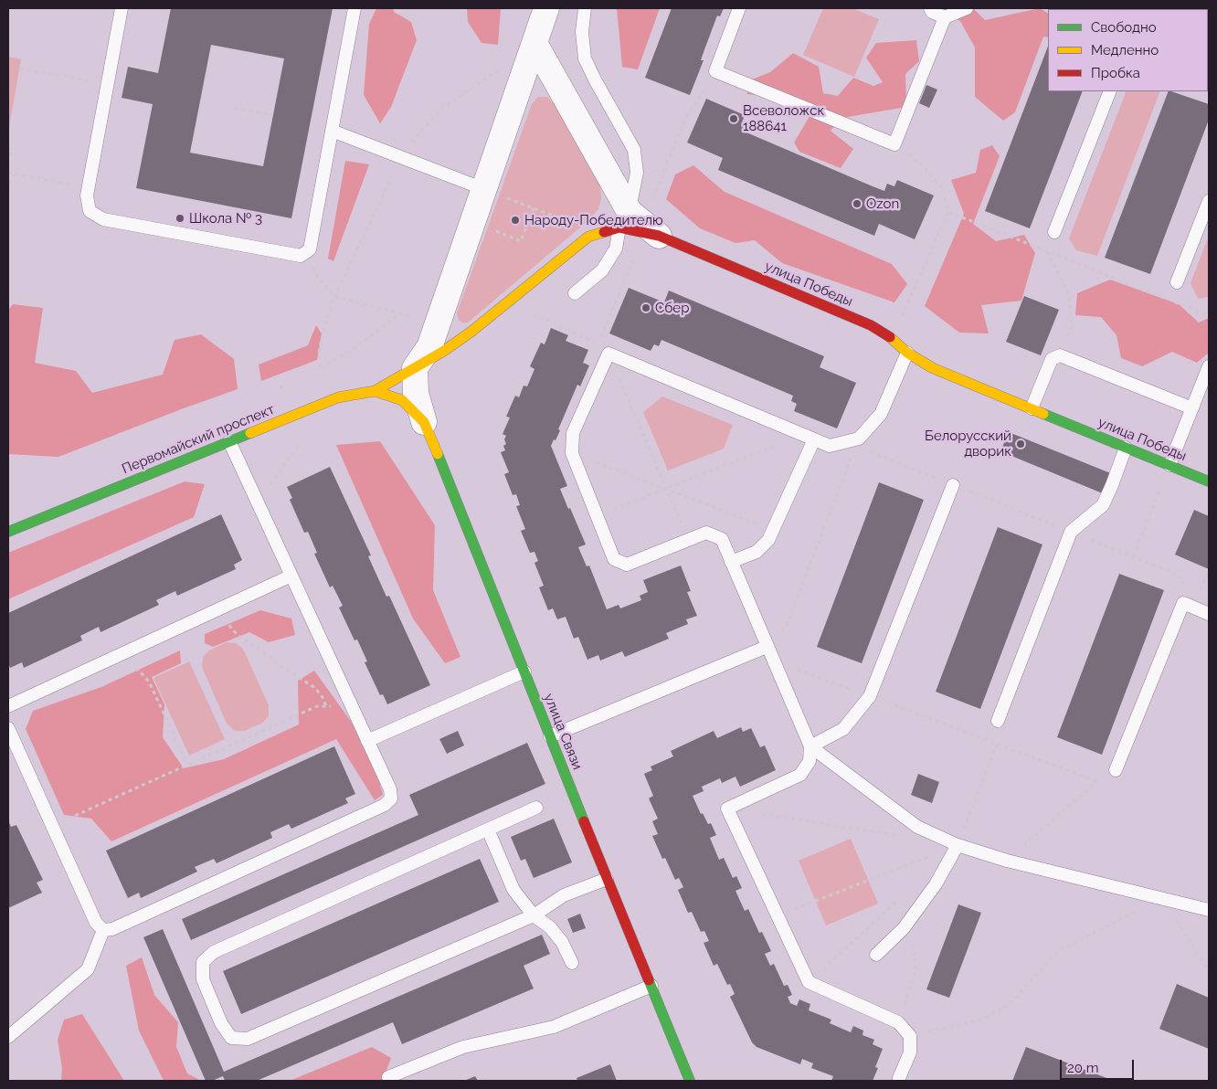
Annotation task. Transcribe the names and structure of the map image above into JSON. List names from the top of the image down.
{
  "streets": {
    "street": ["улица Победы", "Первомайский проспект", "улица Связи"]
  },
  "crossings": [
    ["Первомайский проспект", "улица Связи"]
  ],
  "places": [
    "Всеволожск 188641",
    "Ozon",
    "Школа № 3",
    "Народу-Победителю",
    "Сбер",
    "Белорусский дворик"
  ],
  "legend": ["Свободно", "Медленно", "Пробка"],
  "scale_bar": "20 m"
}
